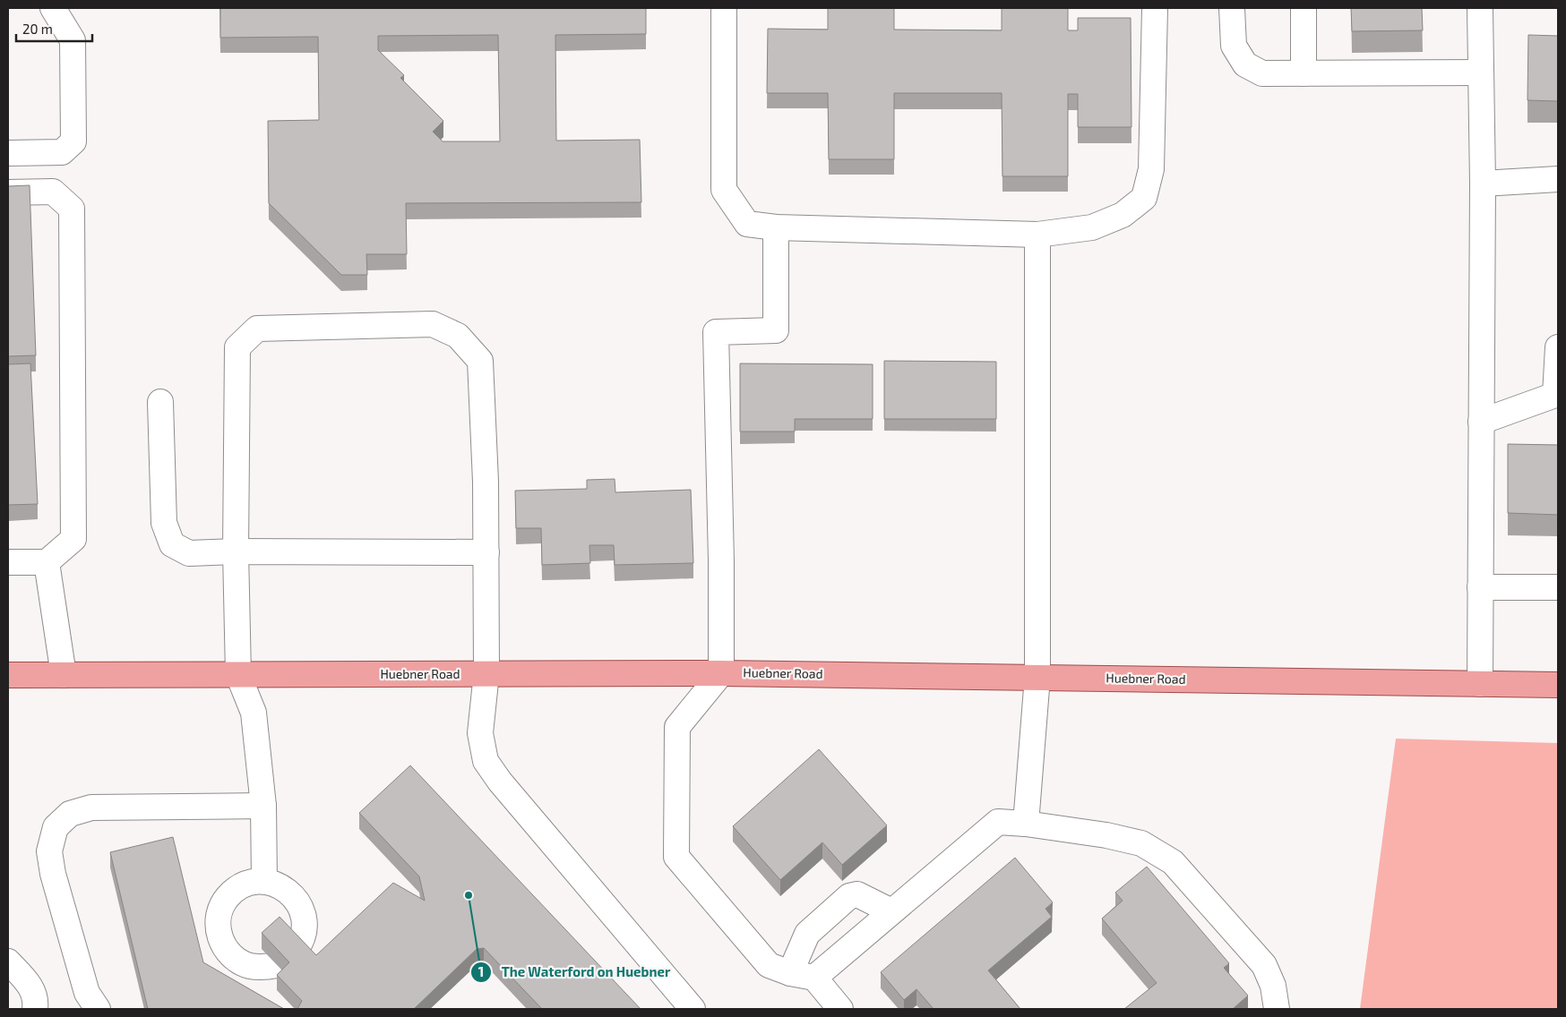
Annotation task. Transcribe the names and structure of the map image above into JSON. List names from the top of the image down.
{
  "streets": {
    "main road": ["Huebner Road"]
  },
  "places": ["The Waterford on Huebner"],
  "scale_bar": "20 m"
}
